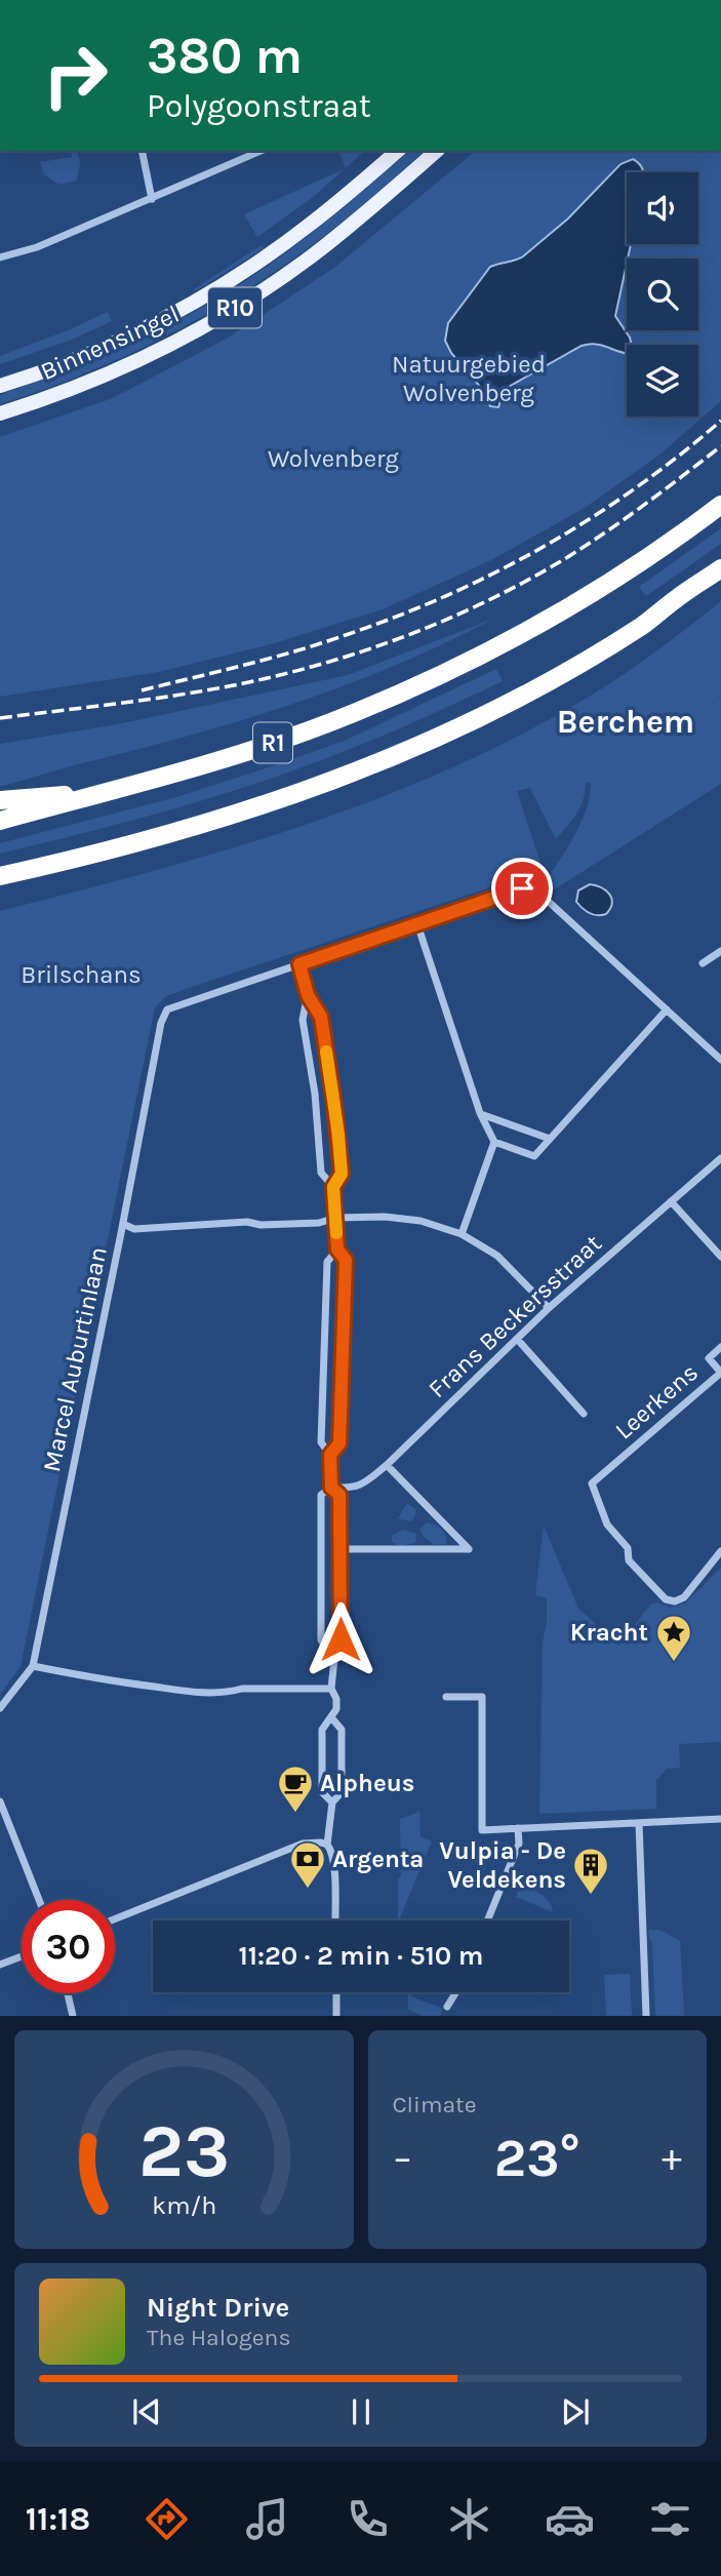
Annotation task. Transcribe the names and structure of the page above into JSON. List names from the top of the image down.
{
  "streets": {
    "highway": ["R1"],
    "main road": ["R10", "Binnensingel"],
    "street": ["Frans Beckersstraat", "Marcel Auburtinlaan", "Leerkens"]
  },
  "districts": ["Berchem"],
  "parks": ["Natuurgebied Wolvenberg", "Wolvenberg", "Brilschans"],
  "places": {
    "place": ["Kracht"],
    "cafe": ["Alpheus"],
    "bank": ["Argenta"],
    "building": ["Vulpia - De Veldekens"]
  },
  "page": {
    "turn": ["380 m", "Polygoonstraat"],
    "limit": "30",
    "trip": "11:20 · 2 min · 510 m",
    "tile": "Climate",
    "heat": ["−", "23°", "+"],
    "song": ["Night Drive", "The Halogens"],
    "tabs": "11:18",
    "gauge": ["23", "km/h"]
  }
}
